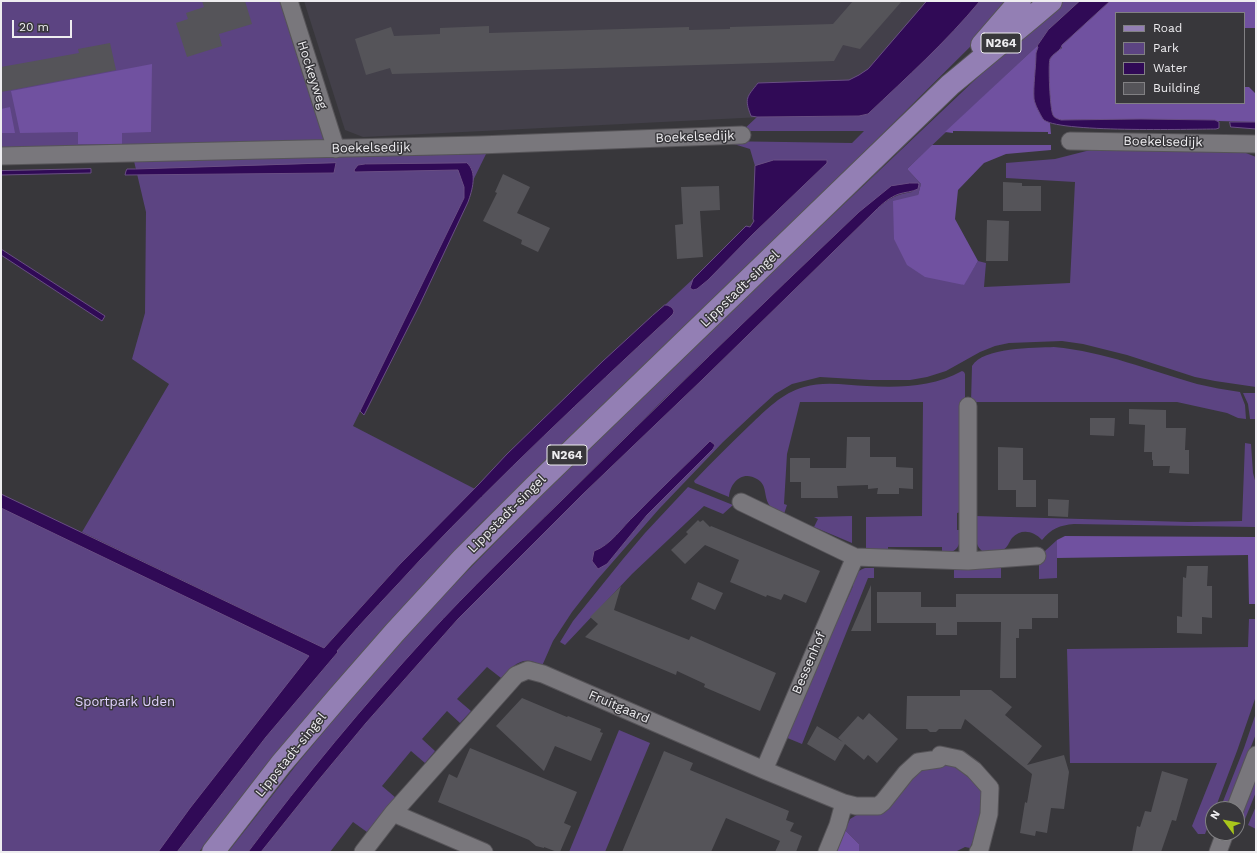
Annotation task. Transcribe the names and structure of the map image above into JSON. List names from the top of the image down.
{
  "streets": {
    "main road": ["N264", "Lippstadt-singel"],
    "street": [
      "Hockeyweg",
      "Boekelsedijk",
      "Bessenhof",
      "Fruitgaard"
    ]
  },
  "crossings": [
    ["Hockeyweg", "Boekelsedijk"],
    ["Bessenhof", "Fruitgaard"]
  ],
  "parks": ["Sportpark Uden"],
  "legend": [
    "Road",
    "Park",
    "Water",
    "Building"
  ],
  "scale_bar": "20 m",
  "north": "top left"
}
